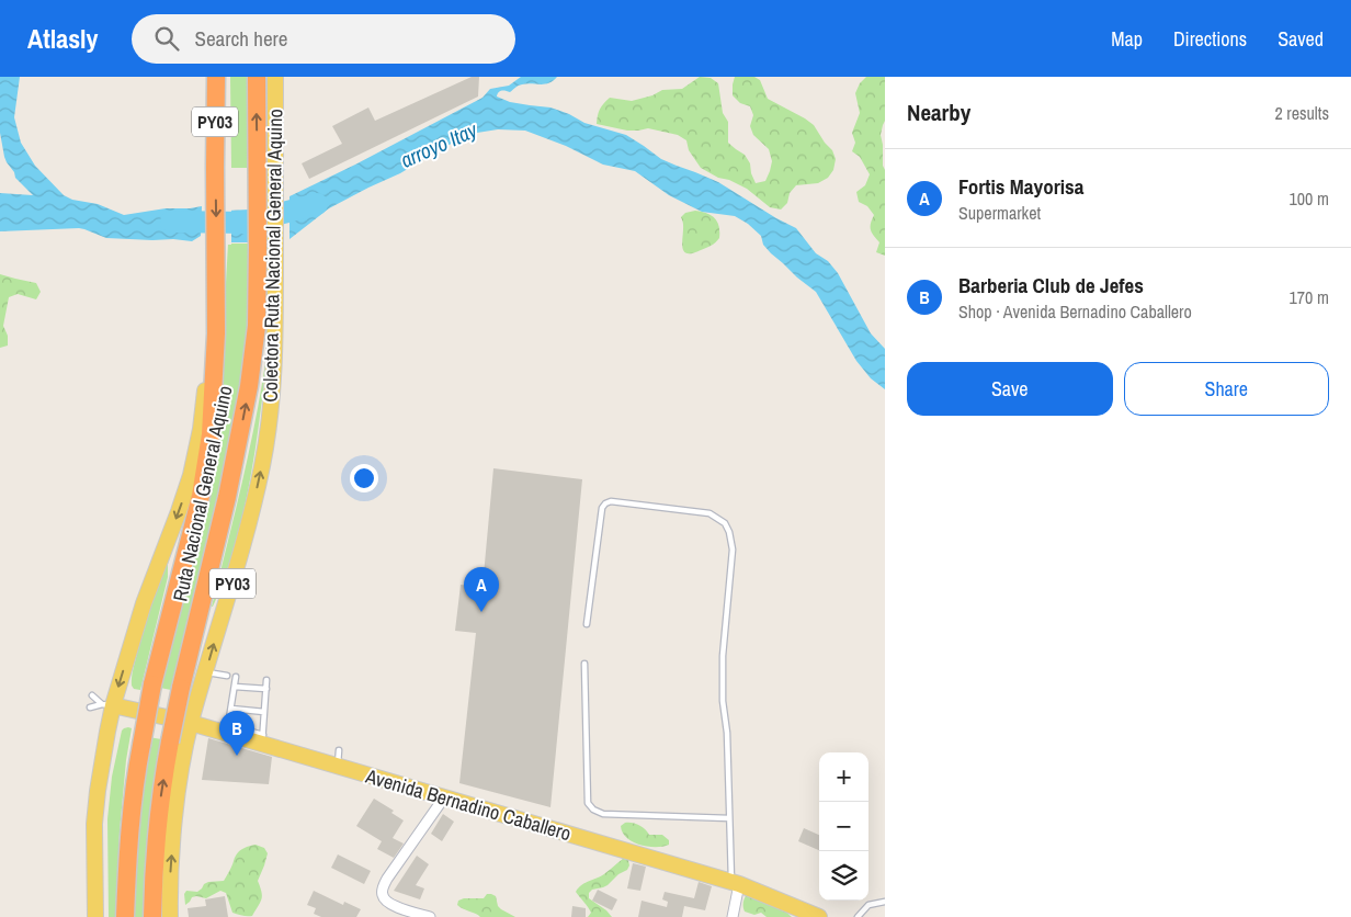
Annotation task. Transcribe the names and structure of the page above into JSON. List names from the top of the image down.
{
  "streets": {
    "highway": ["PY03", "Ruta Nacional General Aquino"],
    "main road": ["Colectora Ruta Nacional General Aquino", "Avenida Bernadino Caballero"]
  },
  "crossings": [
    ["PY03", "Ruta Nacional General Aquino"],
    ["PY03", "Avenida Bernadino Caballero"],
    ["Colectora Ruta Nacional General Aquino", "Ruta Nacional General Aquino"],
    ["Colectora Ruta Nacional General Aquino", "Avenida Bernadino Caballero"]
  ],
  "water": ["arroyo Itay"],
  "page": {
    "header": "Atlasly",
    "search": "Search here",
    "nav": ["Map", "Directions", "Saved"],
    "heading": ["Nearby", "2 results"],
    "list": [
      {
        "mark": "A",
        "name": "Fortis Mayorisa",
        "note": "Supermarket",
        "value": "100 m"
      },
      {
        "mark": "B",
        "name": "Barberia Club de Jefes",
        "note": "Shop · Avenida Bernadino Caballero",
        "value": "170 m"
      }
    ],
    "buttons": ["Save", "Share"],
    "pins": ["A", "B"],
    "map_buttons": ["+", "−"]
  }
}
